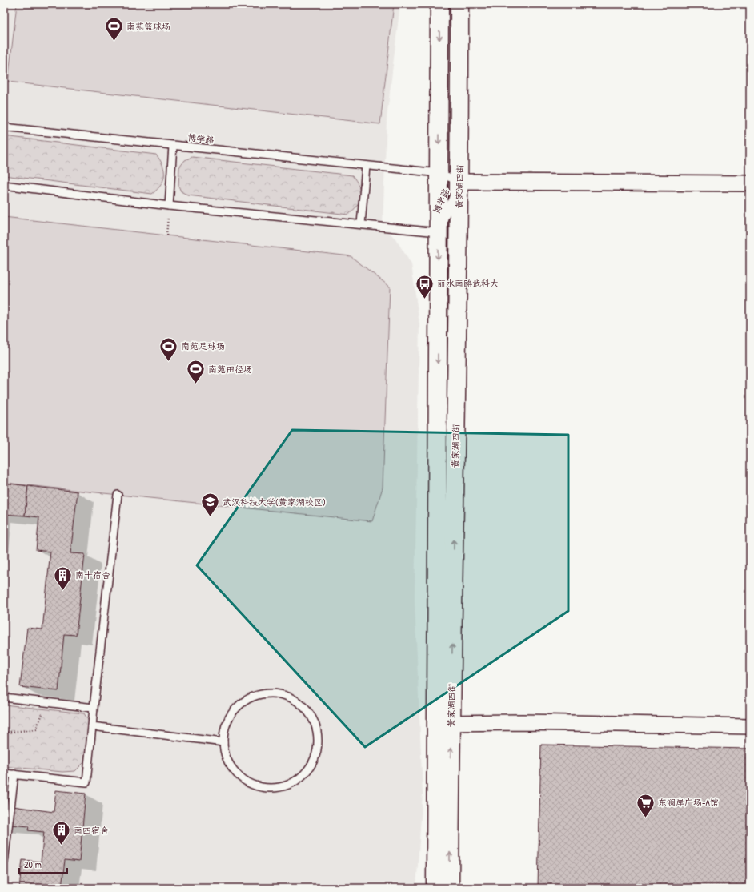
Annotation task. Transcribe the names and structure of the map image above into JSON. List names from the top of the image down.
{
  "streets": {
    "street": ["黄家湖四街"],
    "lane": ["博学路"]
  },
  "crossings": [
    ["博学路", "黄家湖四街"]
  ],
  "places": {
    "sports": ["南苑篮球场", "南苑足球场", "南苑田径场"],
    "bus stop": ["丽水南路武科大"],
    "school or university": ["武汉科技大学(黄家湖校区)"],
    "building": ["南十宿舍", "南四宿舍"],
    "supermarket": ["东澜岸广场-A馆"]
  },
  "scale_bar": "20 m"
}
